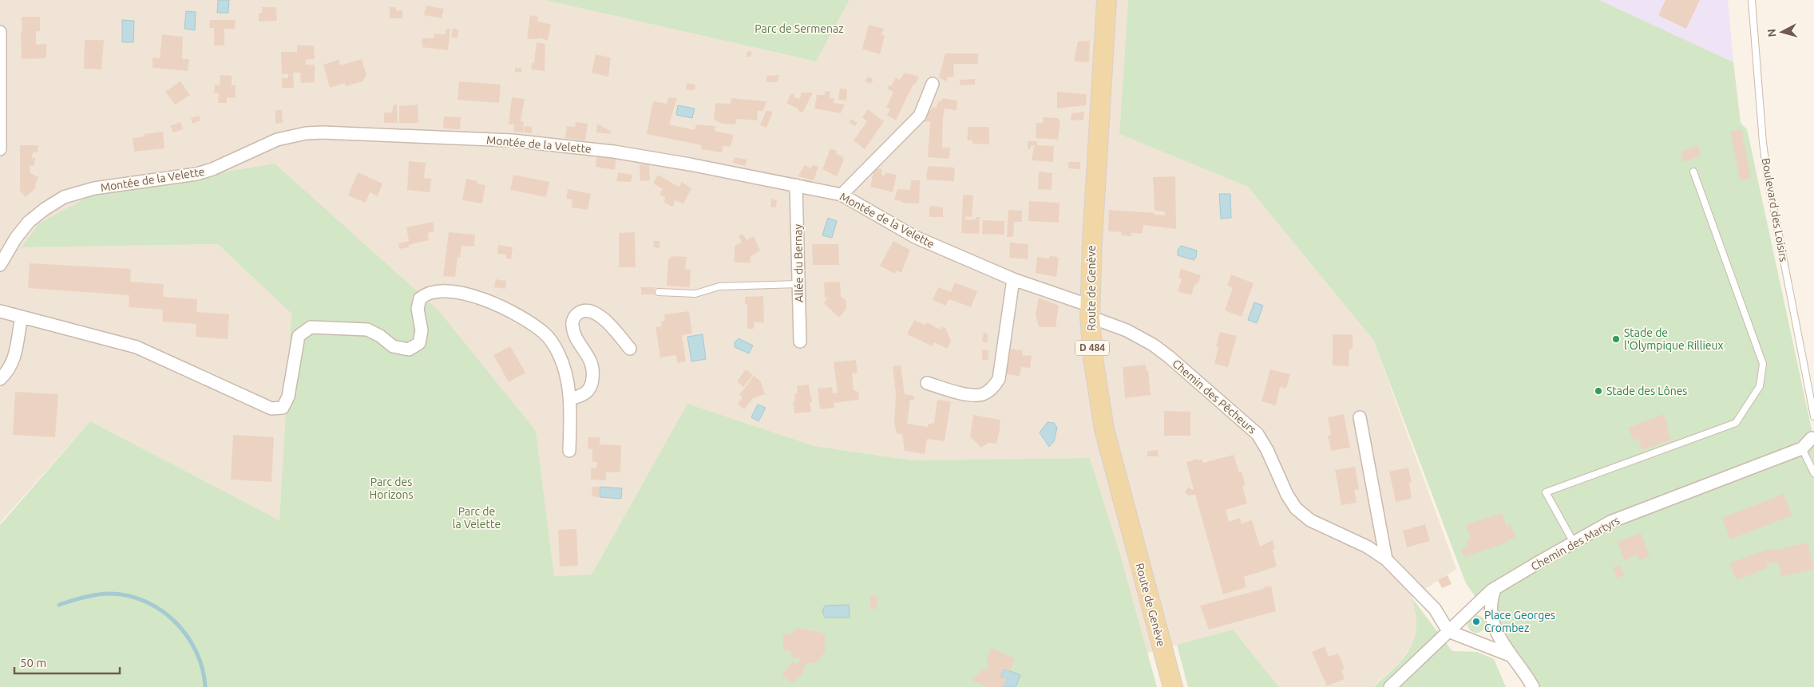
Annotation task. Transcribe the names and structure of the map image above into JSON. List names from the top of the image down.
{
  "streets": {
    "main road": ["Route de Genève", "D 484"],
    "street": [
      "Montée de la Velette",
      "Allée du Bernay",
      "Chemin des Pêcheurs",
      "Chemin des Martyrs"
    ],
    "lane": ["Boulevard des Loisirs"]
  },
  "crossings": [
    ["Montée de la Velette", "Allée du Bernay"],
    ["Montée de la Velette", "Route de Genève"],
    ["Montée de la Velette", "Chemin des Pêcheurs"],
    ["Route de Genève", "Chemin des Pêcheurs"],
    ["Chemin des Pêcheurs", "Chemin des Martyrs"]
  ],
  "parks": ["Parc de Sermenaz", "Parc des Horizons", "Parc de la Velette"],
  "places": ["Stade de l'Olympique Rillieux", "Stade des Lônes", "Place Georges Crombez"],
  "scale_bar": "50 m",
  "north": "left"
}
